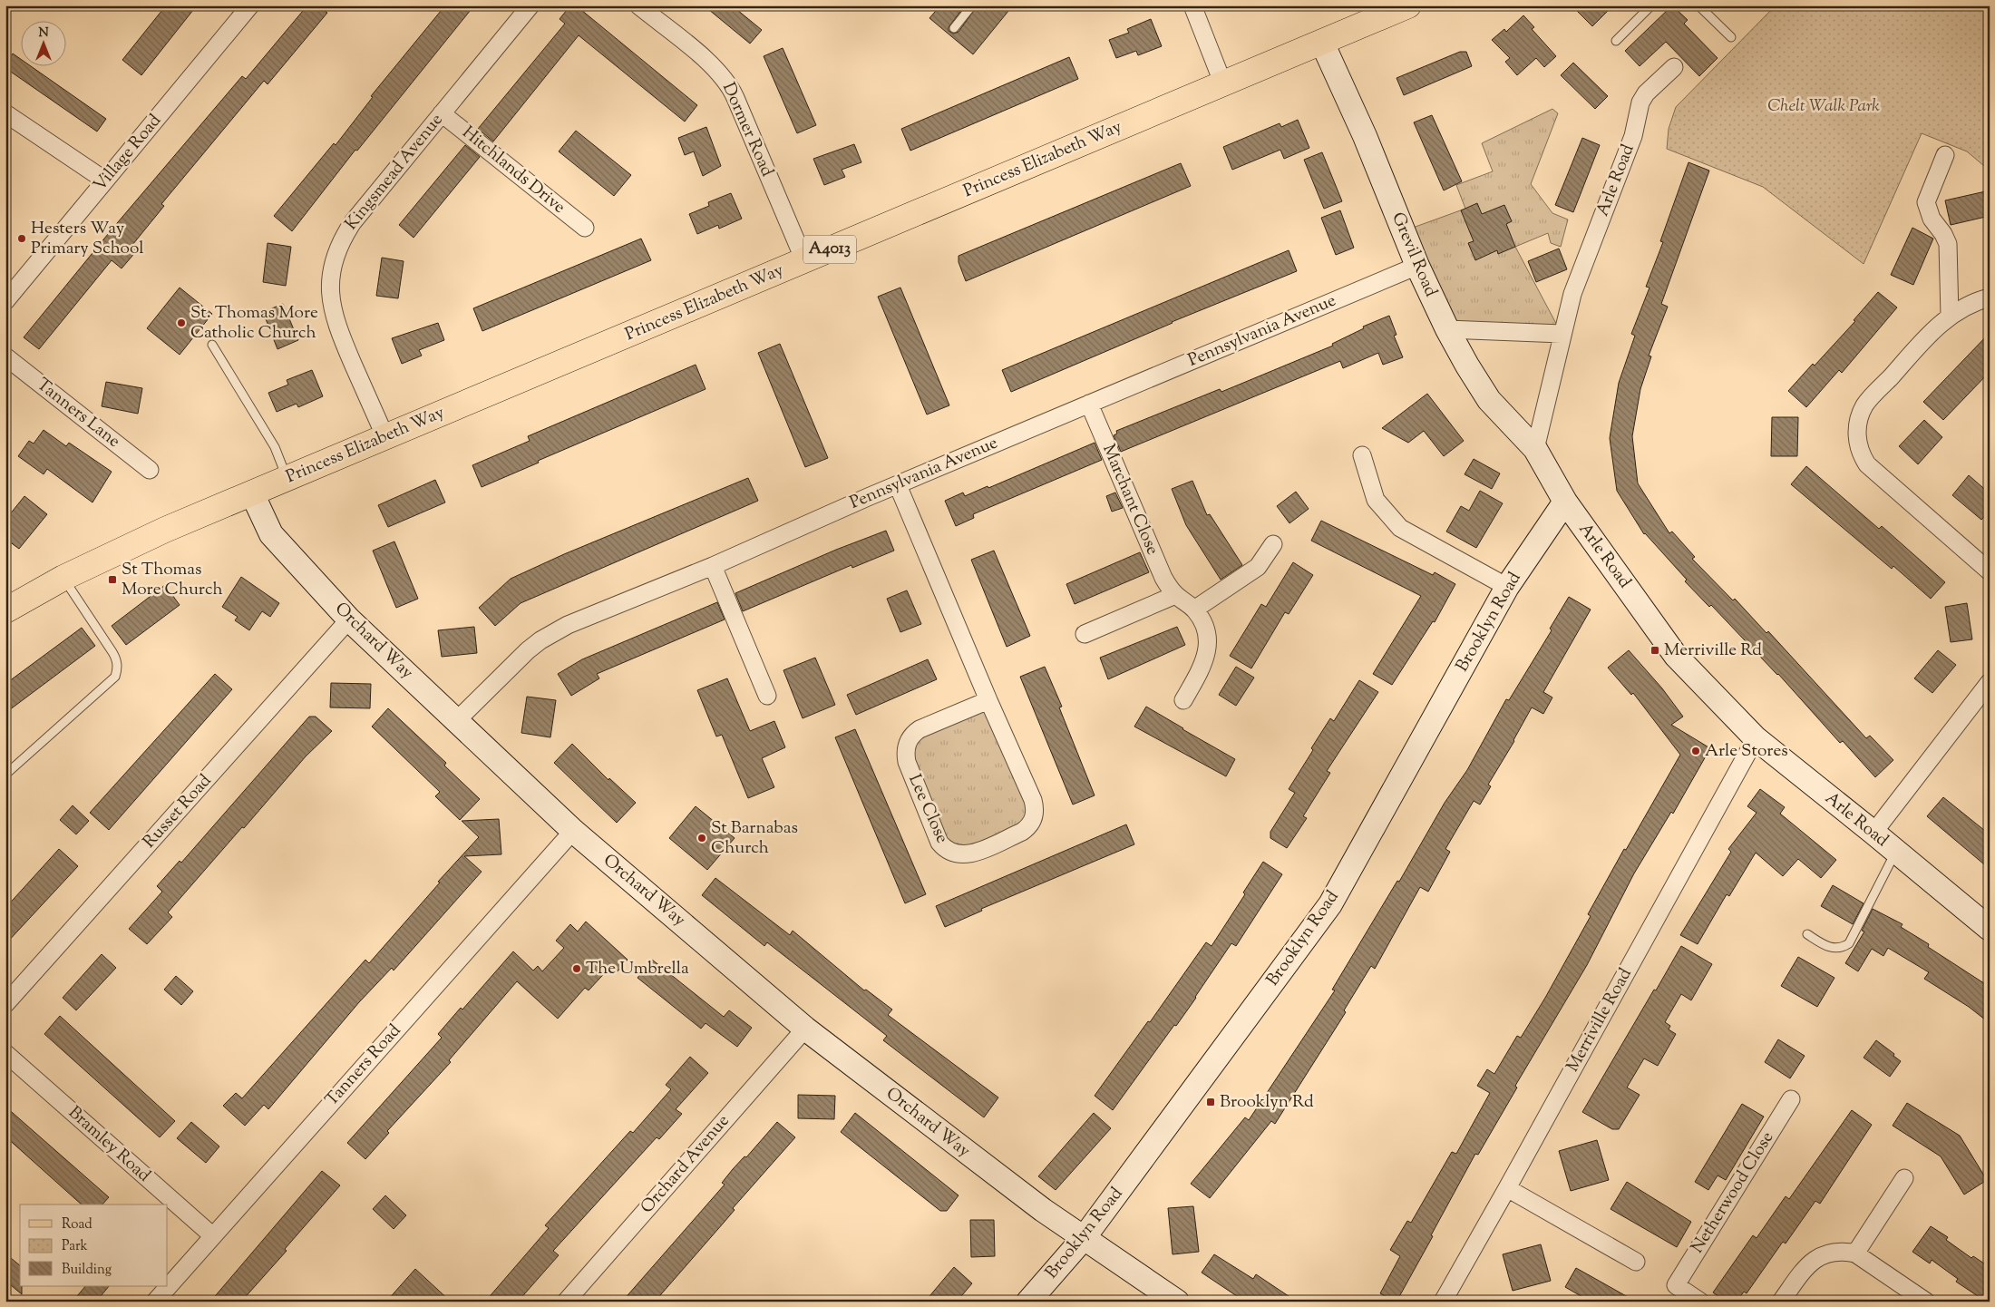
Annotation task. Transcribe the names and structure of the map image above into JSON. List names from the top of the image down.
{
  "streets": {
    "main road": ["Princess Elizabeth Way", "A4013"],
    "street": [
      "Dormer Road",
      "Village Road",
      "Hitchlands Drive",
      "Kingsmead Avenue",
      "Arle Road",
      "Grevil Road",
      "Pennsylvania Avenue",
      "Tanners Lane",
      "Marchant Close",
      "Brooklyn Road",
      "Orchard Way",
      "Lee Close",
      "Russet Road",
      "Merriville Road",
      "Tanners Road",
      "Bramley Road",
      "Orchard Avenue",
      "Netherwood Close"
    ]
  },
  "crossings": [
    ["Dormer Road", "Princess Elizabeth Way"],
    ["Princess Elizabeth Way", "Kingsmead Avenue"],
    ["Princess Elizabeth Way", "Grevil Road"],
    ["Princess Elizabeth Way", "Orchard Way"],
    ["Hitchlands Drive", "Kingsmead Avenue"],
    ["Arle Road", "Grevil Road"],
    ["Arle Road", "Brooklyn Road"],
    ["Arle Road", "Merriville Road"],
    ["Grevil Road", "Pennsylvania Avenue"],
    ["Pennsylvania Avenue", "Marchant Close"],
    ["Pennsylvania Avenue", "Orchard Way"],
    ["Pennsylvania Avenue", "Lee Close"],
    ["Brooklyn Road", "Orchard Way"],
    ["Orchard Way", "Russet Road"],
    ["Orchard Way", "Tanners Road"],
    ["Orchard Way", "Orchard Avenue"],
    ["Tanners Road", "Bramley Road"]
  ],
  "parks": ["Chelt Walk Park"],
  "places": {
    "other": [
      "Hesters Way Primary School",
      "St. Thomas More Catholic Church",
      "Arle Stores",
      "St Barnabas Church",
      "The Umbrella"
    ],
    "transit": ["St Thomas More Church", "Merriville Rd", "Brooklyn Rd"]
  },
  "legend": ["Road", "Park", "Building"],
  "north": "top"
}
